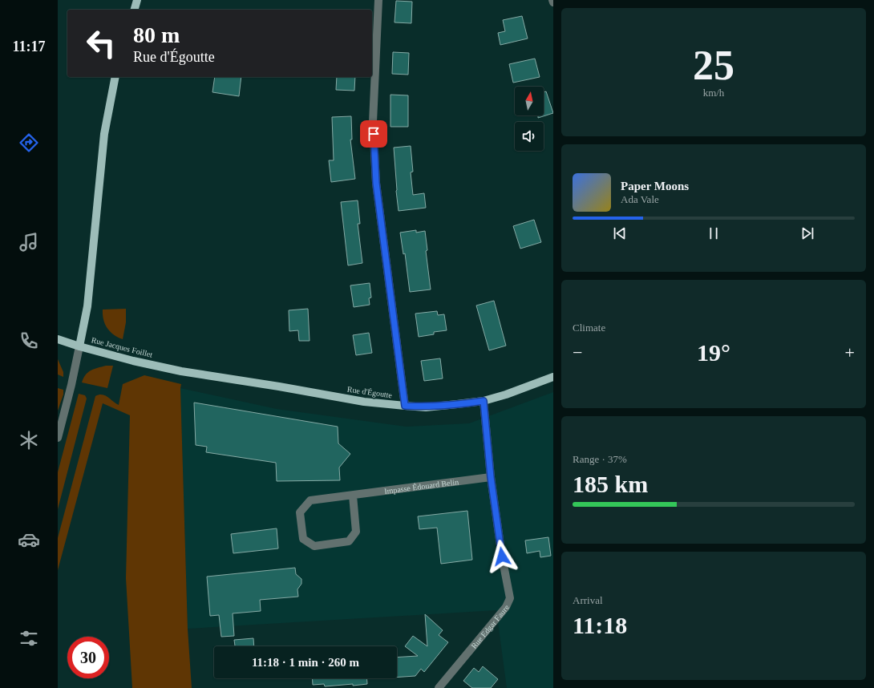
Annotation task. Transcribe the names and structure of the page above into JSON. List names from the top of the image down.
{
  "streets": {
    "main road": ["Rue Jacques Foillet", "Rue d'Égoutte"],
    "street": ["Impasse Édouard Belin", "Rue Edgar Faure"]
  },
  "crossings": [
    ["Rue Jacques Foillet", "Rue d'Égoutte"],
    ["Rue d'Égoutte", "Rue Edgar Faure"],
    ["Impasse Édouard Belin", "Rue Edgar Faure"]
  ],
  "north": "top",
  "page": {
    "tabs": "11:17",
    "tile": [
      ["25", "km/h"],
      "Climate",
      ["Range · 37%", "185 km"],
      ["Arrival", "11:18"]
    ],
    "turn": ["80 m", "Rue d'Égoutte"],
    "song": ["Paper Moons", "Ada Vale"],
    "heat": ["−", "19°", "+"],
    "limit": "30",
    "trip": "11:18 · 1 min · 260 m"
  }
}
